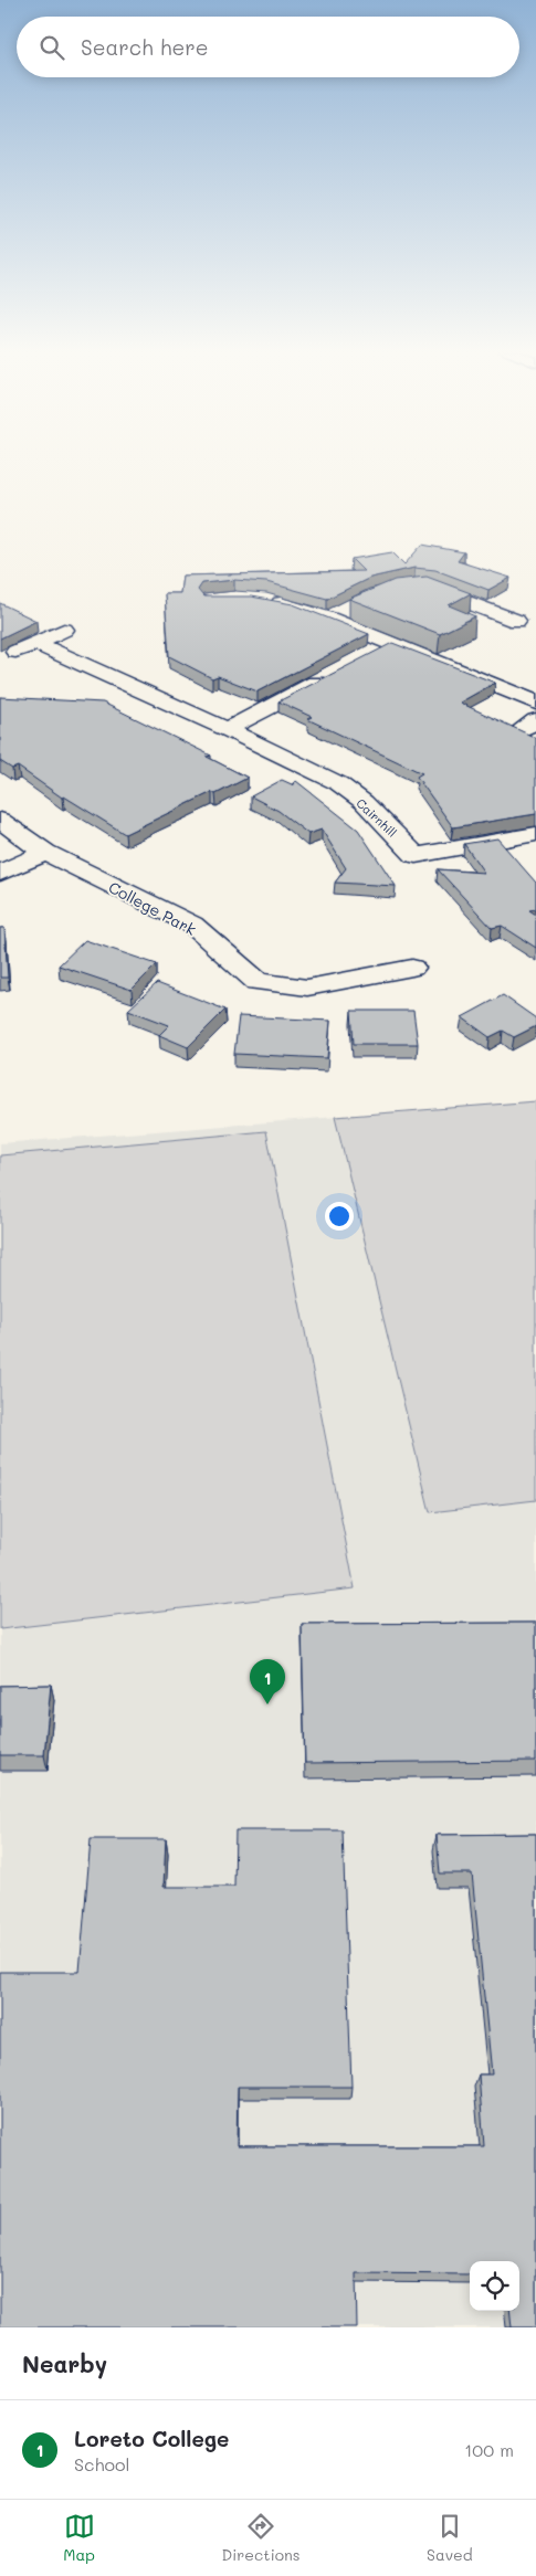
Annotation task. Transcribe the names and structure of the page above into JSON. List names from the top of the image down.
{
  "streets": {
    "street": ["Cairnhill", "College Park"]
  },
  "page": {
    "search": "Search here",
    "pins": "1",
    "heading": "Nearby",
    "list": [
      {
        "mark": "1",
        "name": "Loreto College",
        "note": "School",
        "value": "100 m"
      }
    ],
    "nav": ["Map", "Directions", "Saved"]
  }
}
